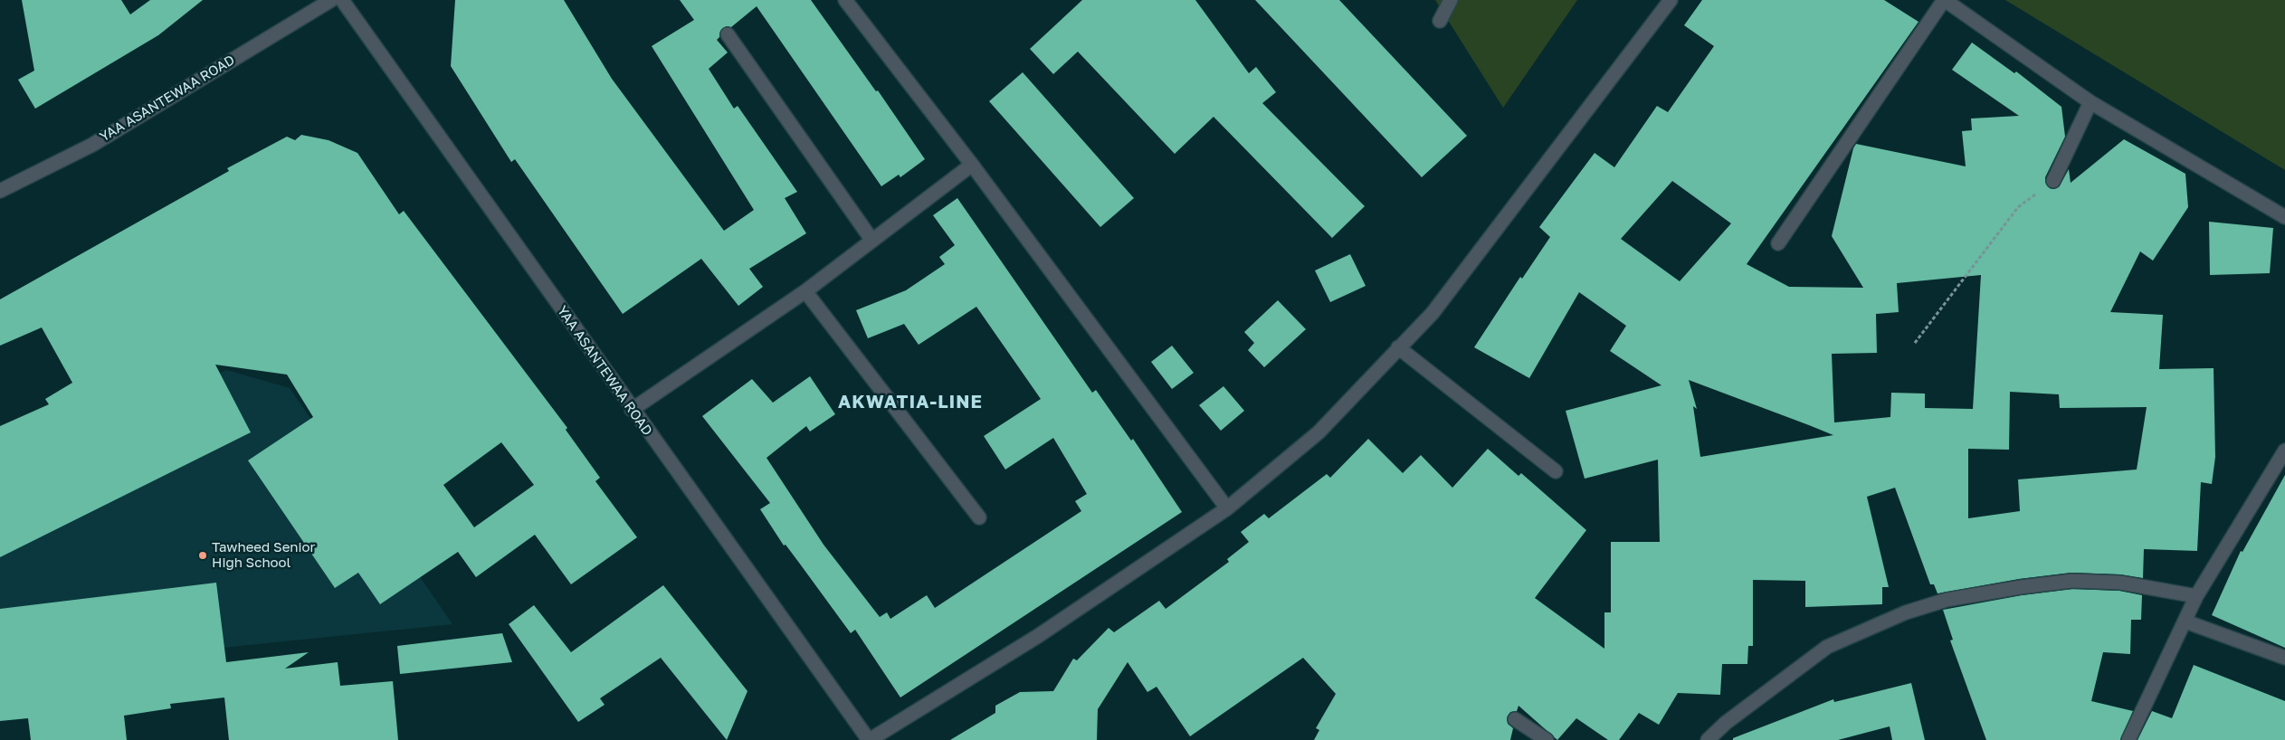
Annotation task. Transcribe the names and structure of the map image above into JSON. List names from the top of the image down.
{
  "streets": {
    "street": ["YAA ASANTEWAA ROAD"]
  },
  "districts": ["AKWATIA-LINE"],
  "places": ["Tawheed Senior High School"]
}
